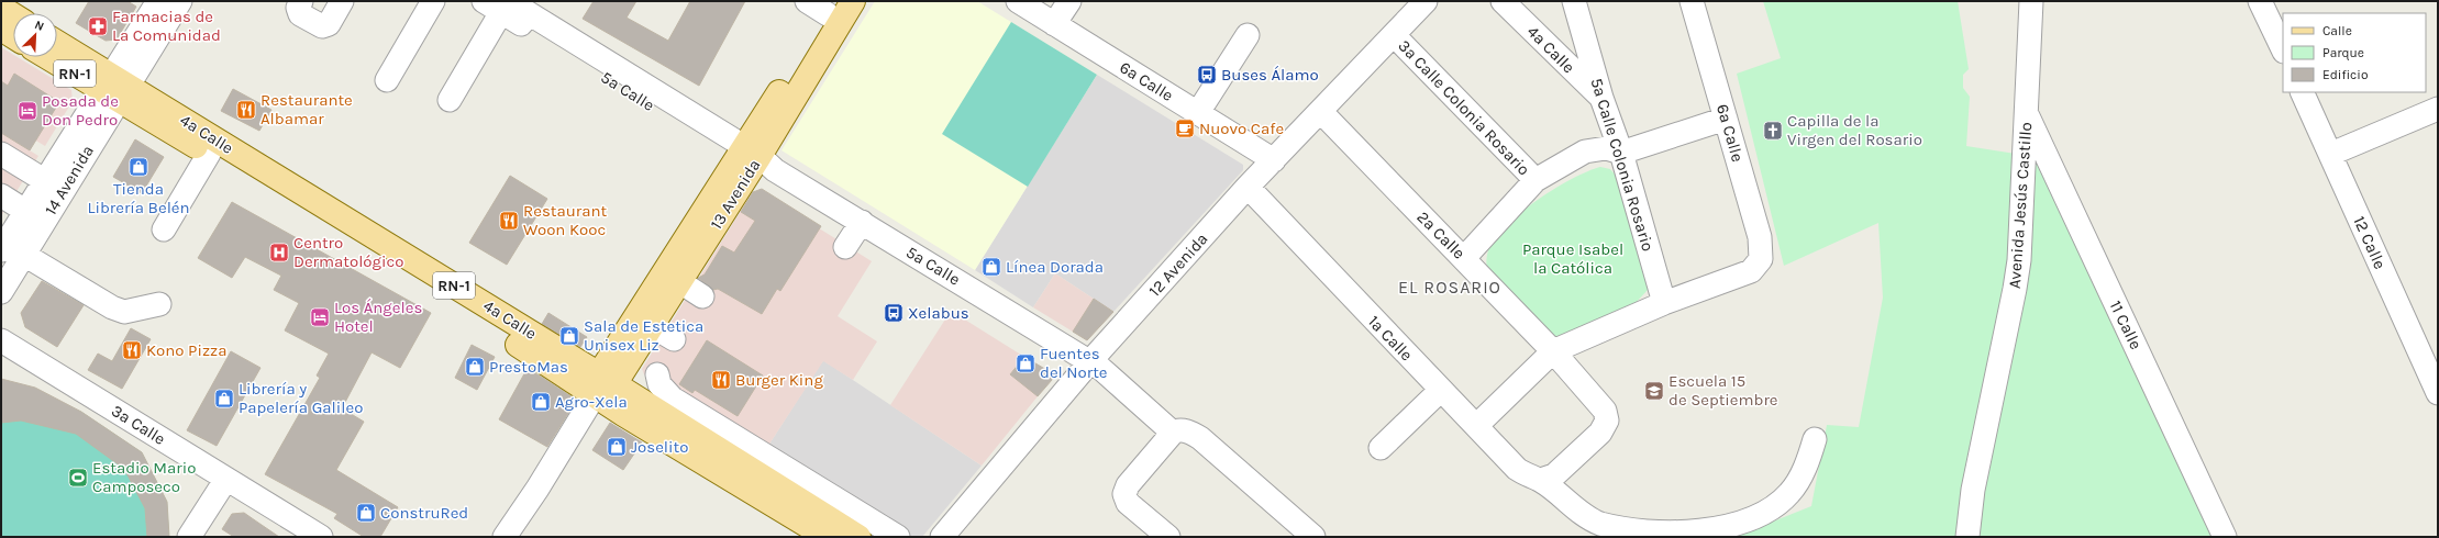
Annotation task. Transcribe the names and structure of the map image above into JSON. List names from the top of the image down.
{
  "streets": {
    "main road": ["4a Calle", "RN-1", "13 Avenida"],
    "street": [
      "6a Calle",
      "5a Calle",
      "3a Calle Colonia Rosario",
      "5a Calle Colonia Rosario",
      "14 Avenida",
      "Avenida Jesús Castillo",
      "2a Calle",
      "12 Calle",
      "12 Avenida",
      "11 Calle",
      "1a Calle",
      "3a Calle"
    ]
  },
  "crossings": [
    ["4a Calle", "5a Calle Colonia Rosario"],
    ["4a Calle", "14 Avenida"],
    ["4a Calle", "13 Avenida"],
    ["6a Calle", "5a Calle Colonia Rosario"],
    ["6a Calle", "12 Avenida"],
    ["5a Calle", "13 Avenida"],
    ["5a Calle", "12 Avenida"],
    ["3a Calle Colonia Rosario", "12 Avenida"],
    ["Avenida Jesús Castillo", "11 Calle"],
    ["2a Calle", "12 Avenida"],
    ["2a Calle", "1a Calle"],
    ["12 Avenida", "1a Calle"]
  ],
  "districts": ["EL ROSARIO"],
  "parks": ["Parque Isabel la Católica"],
  "places": {
    "pharmacy": ["Farmacias de La Comunidad"],
    "bus stop": ["Buses Álamo", "Xelabus"],
    "restaurant": [
      "Restaurante Albamar",
      "Restaurant Woon Kooc",
      "Kono Pizza",
      "Burger King"
    ],
    "hotel": ["Posada de Don Pedro", "Los Ángeles Hotel"],
    "cafe": ["Nuovo Cafe"],
    "church": ["Capilla de la Virgen del Rosario"],
    "shop": [
      "Tienda Librería Belén",
      "Línea Dorada",
      "Sala de Estetica Unisex Liz",
      "Fuentes del Norte",
      "PrestoMas",
      "Librería y Papelería Galileo",
      "Agro-Xela",
      "Joselito",
      "ConstruRed"
    ],
    "hospital": ["Centro Dermatológico"],
    "school or university": ["Escuela 15 de Septiembre"],
    "sports": ["Estadio Mario Camposeco"]
  },
  "legend": ["Calle", "Parque", "Edificio"],
  "north": "top right"
}
